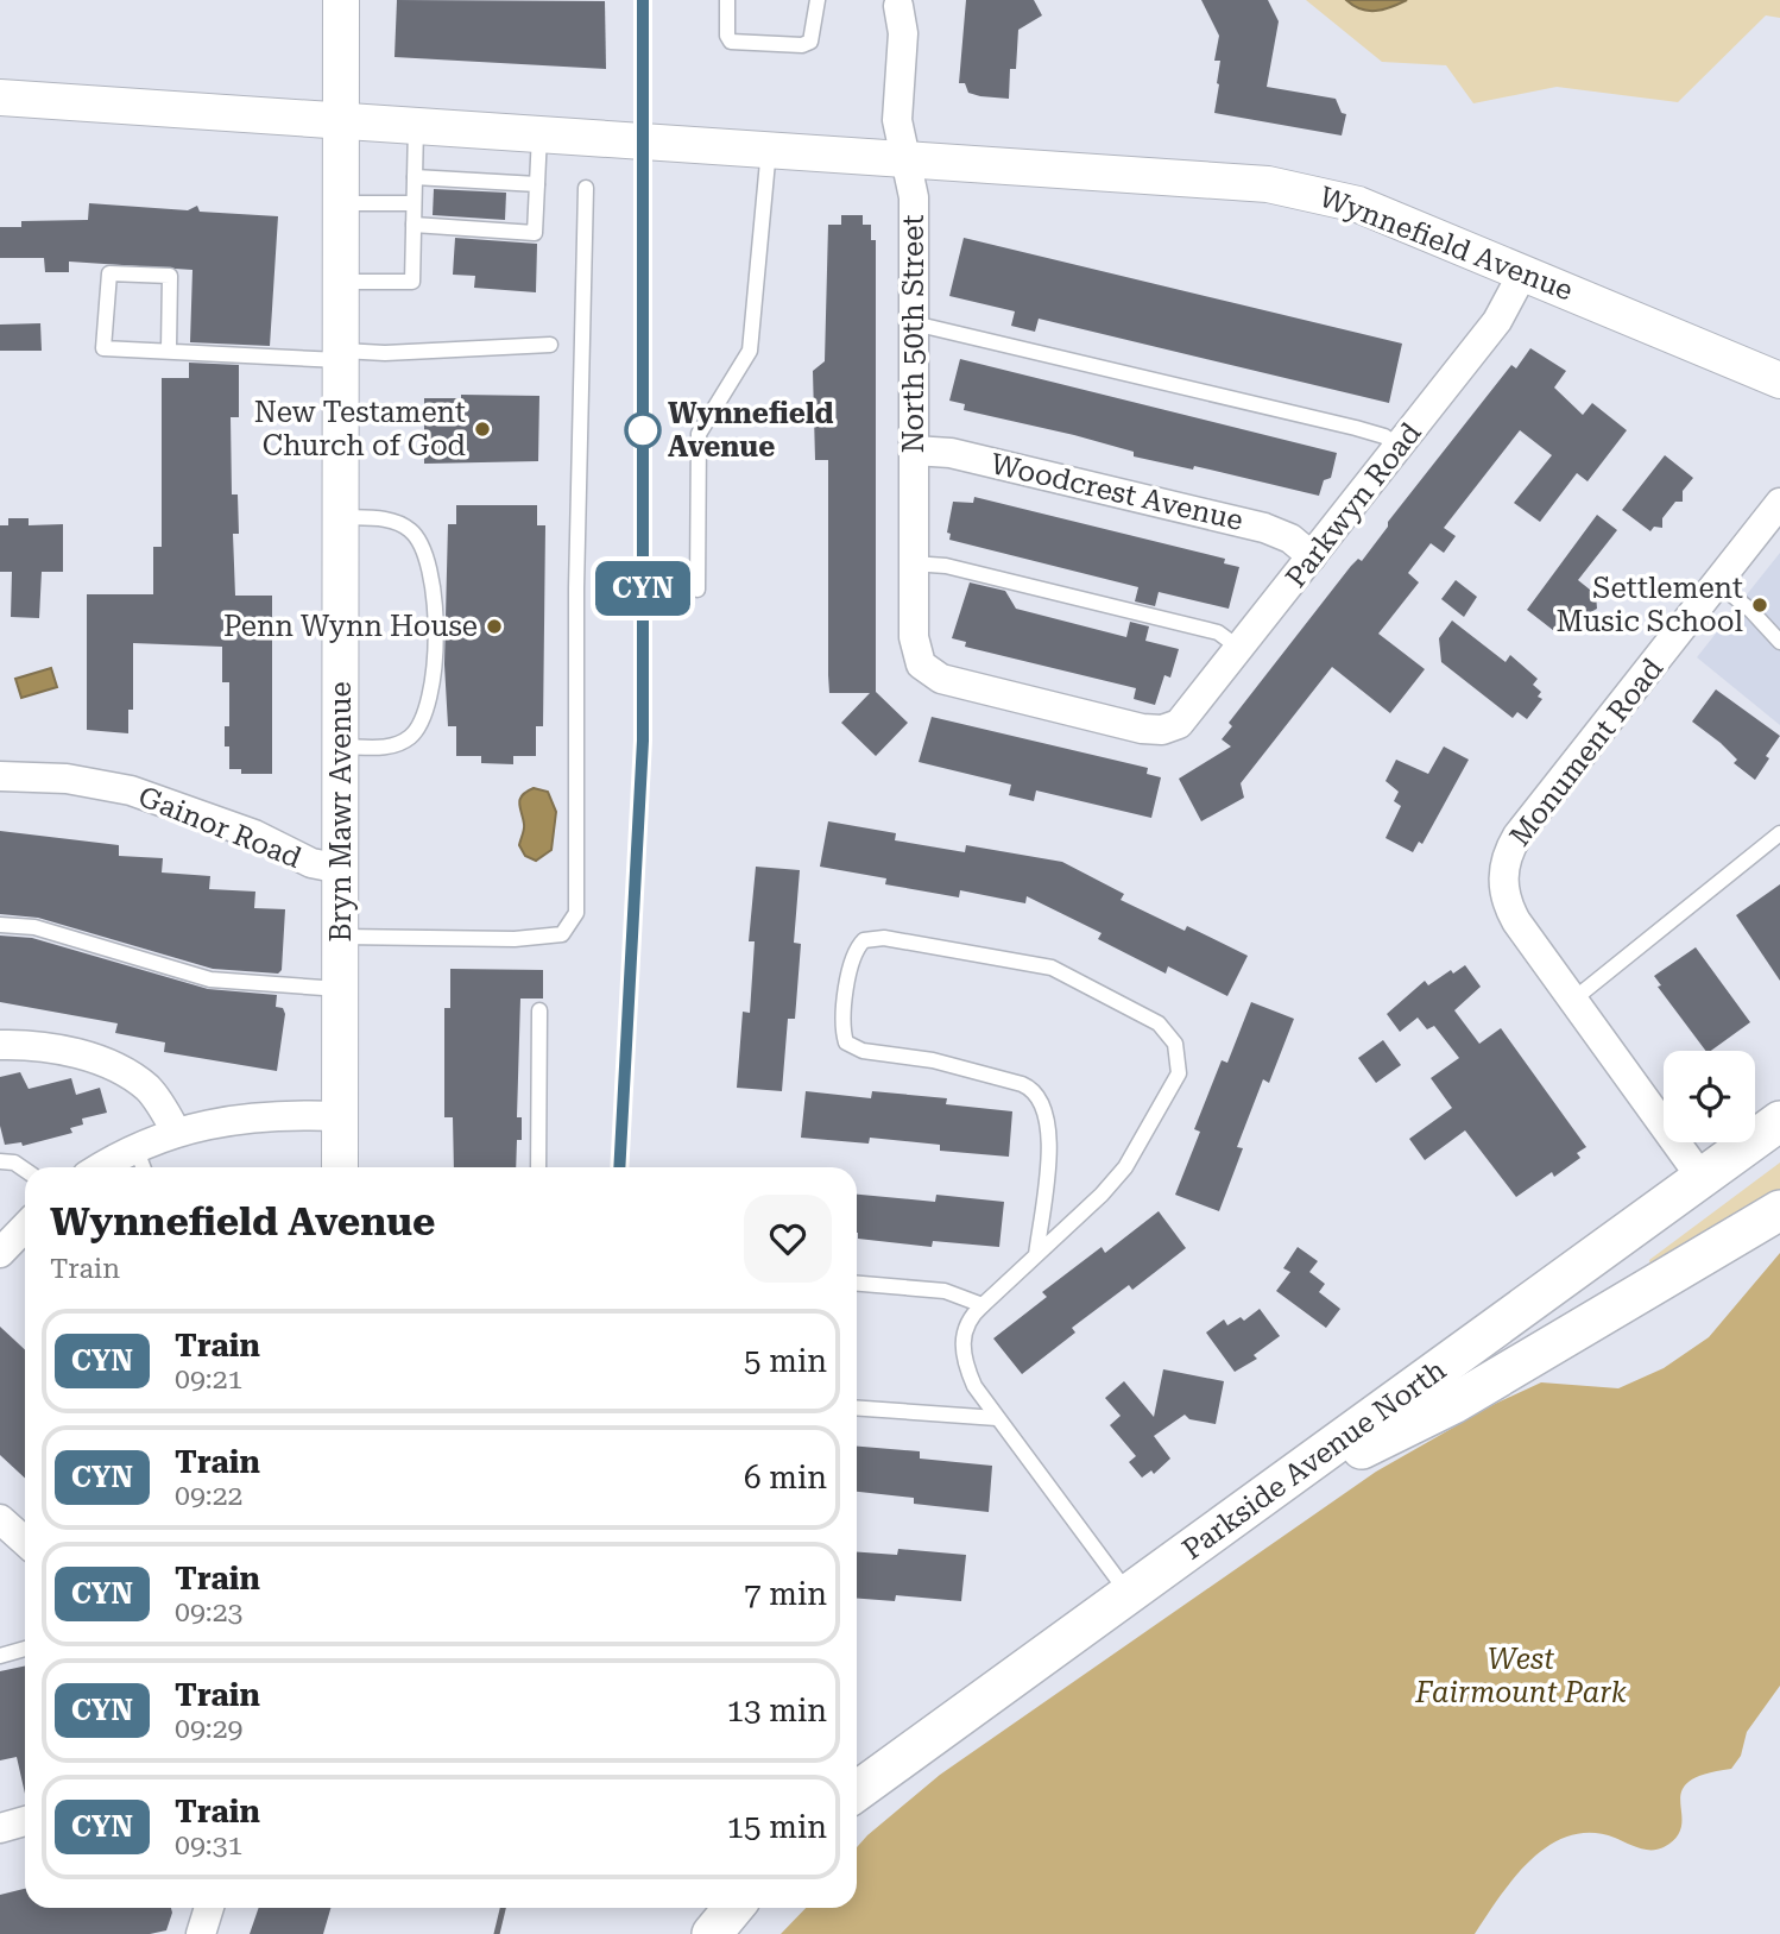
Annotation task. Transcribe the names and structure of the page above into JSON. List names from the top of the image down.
{
  "streets": {
    "main road": ["Parkside Avenue North"],
    "street": [
      "Wynnefield Avenue",
      "North 50th Street",
      "Woodcrest Avenue",
      "Parkwyn Road",
      "Monument Road",
      "Bryn Mawr Avenue",
      "Gainor Road"
    ]
  },
  "crossings": [
    ["Wynnefield Avenue", "North 50th Street"],
    ["Wynnefield Avenue", "Parkwyn Road"],
    ["Wynnefield Avenue", "Bryn Mawr Avenue"],
    ["North 50th Street", "Woodcrest Avenue"],
    ["North 50th Street", "Parkwyn Road"],
    ["Woodcrest Avenue", "Parkwyn Road"],
    ["Monument Road", "Parkside Avenue North"],
    ["Bryn Mawr Avenue", "Gainor Road"]
  ],
  "parks": ["West Fairmount Park"],
  "places": [
    "New Testament Church of God",
    "Wynnefield Avenue",
    "Settlement Music School",
    "Penn Wynn House"
  ],
  "page": {
    "on_map": "CYN",
    "heading": ["Wynnefield Avenue", "Train"],
    "list": [
      {
        "mark": "CYN",
        "name": "Train",
        "note": "09:21",
        "value": "5 min"
      },
      {
        "mark": "CYN",
        "name": "Train",
        "note": "09:22",
        "value": "6 min"
      },
      {
        "mark": "CYN",
        "name": "Train",
        "note": "09:23",
        "value": "7 min"
      },
      {
        "mark": "CYN",
        "name": "Train",
        "note": "09:29",
        "value": "13 min"
      },
      {
        "mark": "CYN",
        "name": "Train",
        "note": "09:31",
        "value": "15 min"
      }
    ]
  }
}
